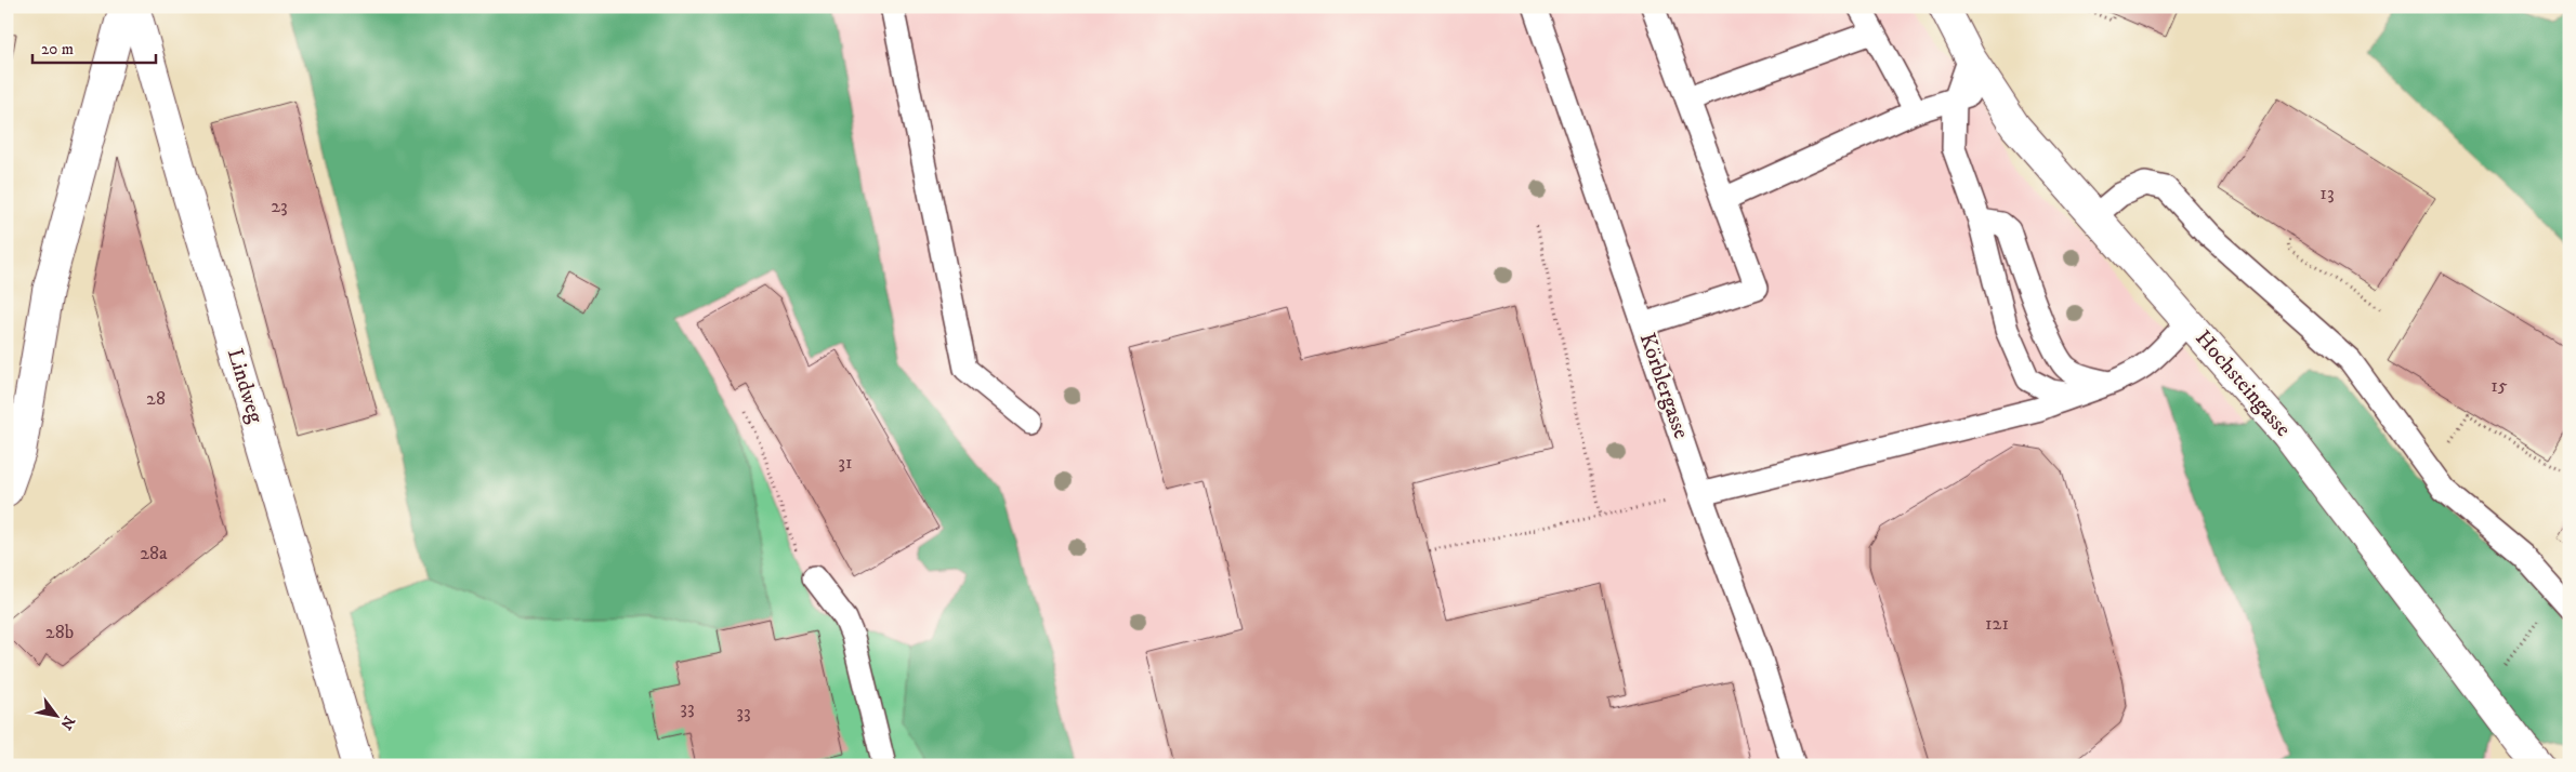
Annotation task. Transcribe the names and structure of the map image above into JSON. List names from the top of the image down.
{
  "streets": {
    "street": ["Hochsteingasse", "Lindweg"],
    "lane": ["Körblergasse"]
  },
  "house_numbers": [
    "13",
    "23",
    "15",
    "28",
    "31",
    "28a",
    "121",
    "28b",
    "33",
    "33"
  ],
  "scale_bar": "20 m",
  "north": "bottom right"
}
